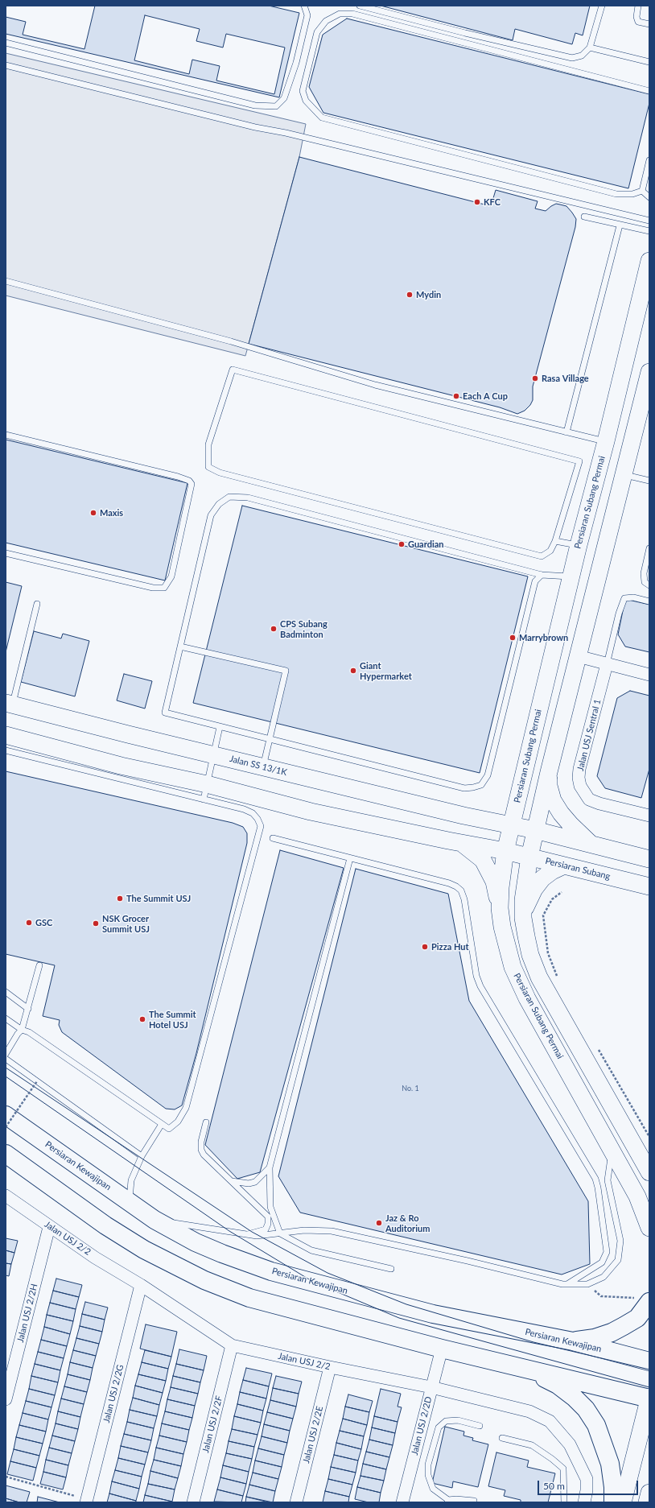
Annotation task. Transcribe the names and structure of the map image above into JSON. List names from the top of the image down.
{
  "streets": {
    "main road": [
      "Persiaran Subang Permai",
      "Jalan SS 13/1K",
      "Persiaran Subang",
      "Persiaran Kewajipan"
    ],
    "street": [
      "Jalan USJ Sentral 1",
      "Jalan USJ 2/2",
      "Jalan USJ 2/2H",
      "Jalan USJ 2/2G",
      "Jalan USJ 2/2F",
      "Jalan USJ 2/2D",
      "Jalan USJ 2/2E"
    ]
  },
  "crossings": [
    ["Persiaran Subang Permai", "Jalan SS 13/1K"],
    ["Persiaran Subang Permai", "Persiaran Subang"],
    ["Jalan USJ 2/2", "Jalan USJ 2/2H"],
    ["Jalan USJ 2/2", "Jalan USJ 2/2G"],
    ["Jalan USJ 2/2", "Jalan USJ 2/2F"],
    ["Jalan USJ 2/2", "Jalan USJ 2/2D"],
    ["Jalan USJ 2/2", "Jalan USJ 2/2E"]
  ],
  "places": [
    "KFC",
    "Mydin",
    "Rasa Village",
    "Each A Cup",
    "Maxis",
    "Guardian",
    "CPS Subang Badminton",
    "Marrybrown",
    "Giant Hypermarket",
    "The Summit USJ",
    "GSC",
    "NSK Grocer Summit USJ",
    "Pizza Hut",
    "The Summit Hotel USJ",
    "Jaz & Ro Auditorium"
  ],
  "house_numbers": ["No. 1"],
  "scale_bar": "50 m"
}
